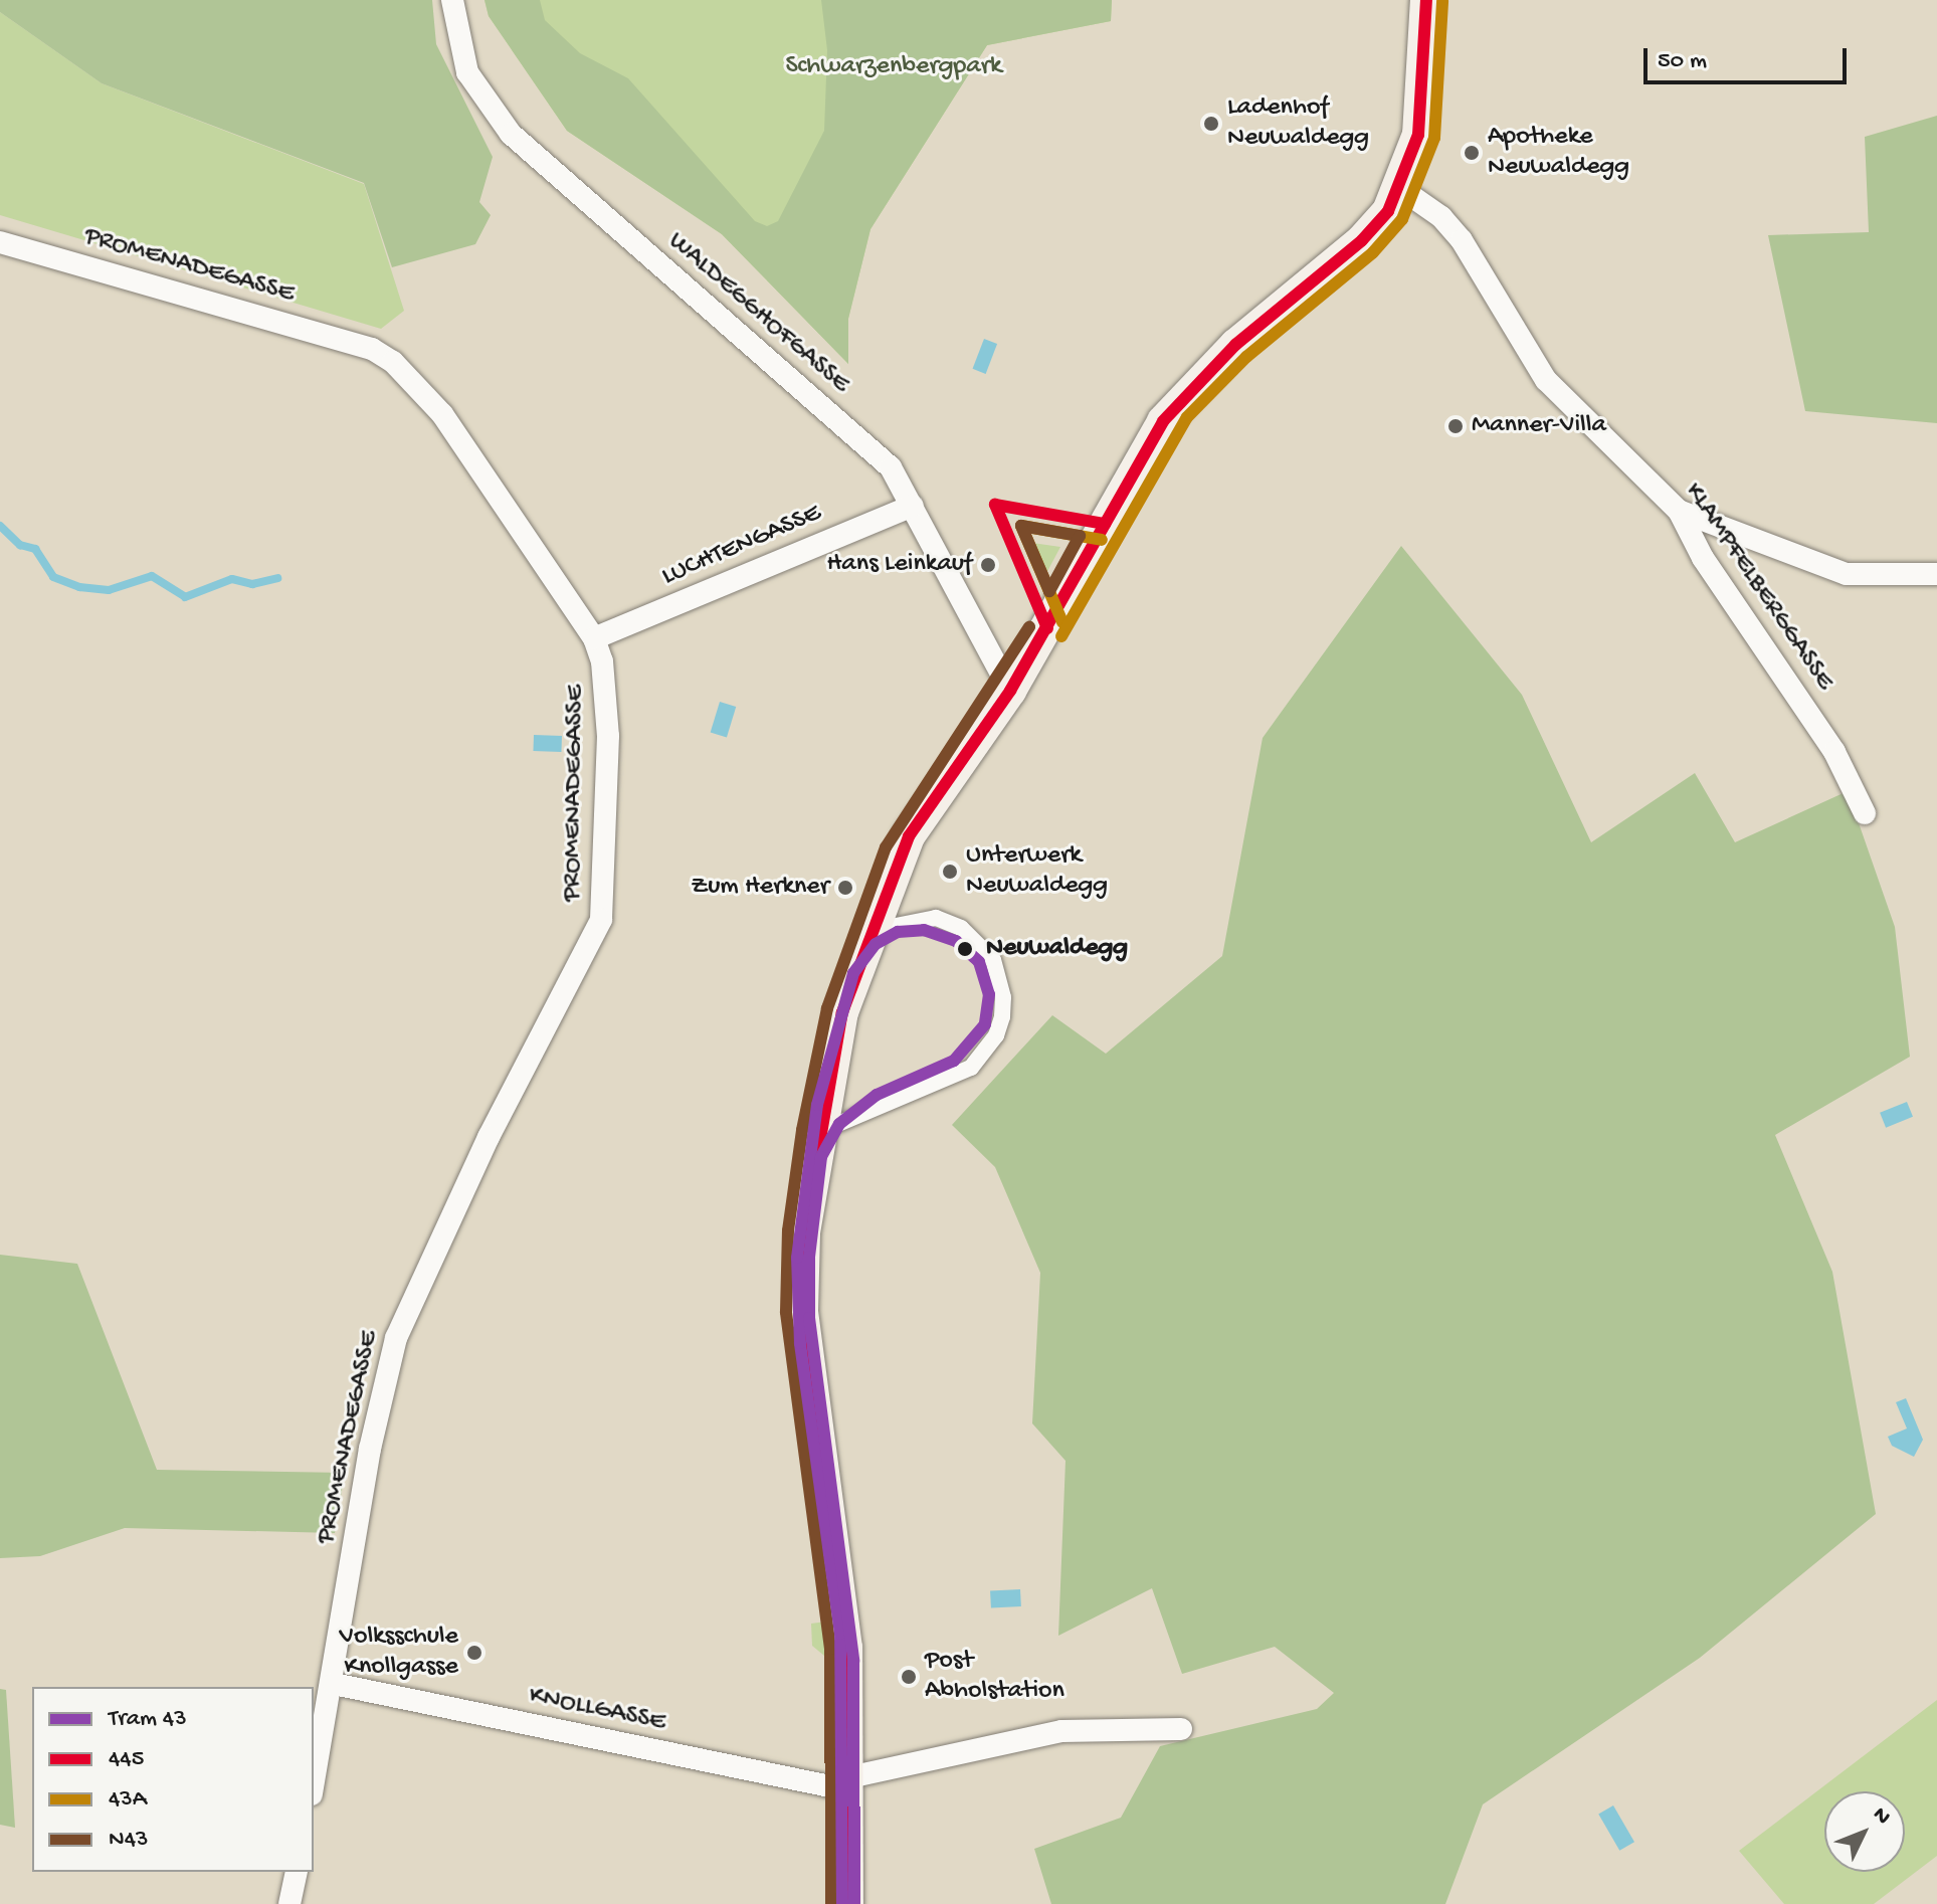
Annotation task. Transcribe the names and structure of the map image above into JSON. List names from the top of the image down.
{
  "streets": {
    "street": [
      "PROMENADEGASSE",
      "WALDEGGHOFGASSE",
      "LUCHTENGASSE",
      "KLAMPFELBERGGASSE",
      "KNOLLGASSE"
    ]
  },
  "crossings": [
    ["PROMENADEGASSE", "LUCHTENGASSE"],
    ["PROMENADEGASSE", "KNOLLGASSE"],
    ["WALDEGGHOFGASSE", "LUCHTENGASSE"]
  ],
  "parks": ["Schwarzenbergpark"],
  "places": [
    "Ladenhof Neuwaldegg",
    "Apotheke Neuwaldegg",
    "Manner-Villa",
    "Hans Leinkauf",
    "Unterwerk Neuwaldegg",
    "Zum Herkner",
    "Neuwaldegg",
    "Volksschule Knollgasse",
    "Post Abholstation"
  ],
  "lines": [
    "transit line 445",
    "transit line 43A",
    "transit line N43",
    "tram line 43"
  ],
  "legend": [
    "Tram 43",
    "445",
    "43A",
    "N43"
  ],
  "scale_bar": "50 m",
  "north": "top right"
}
